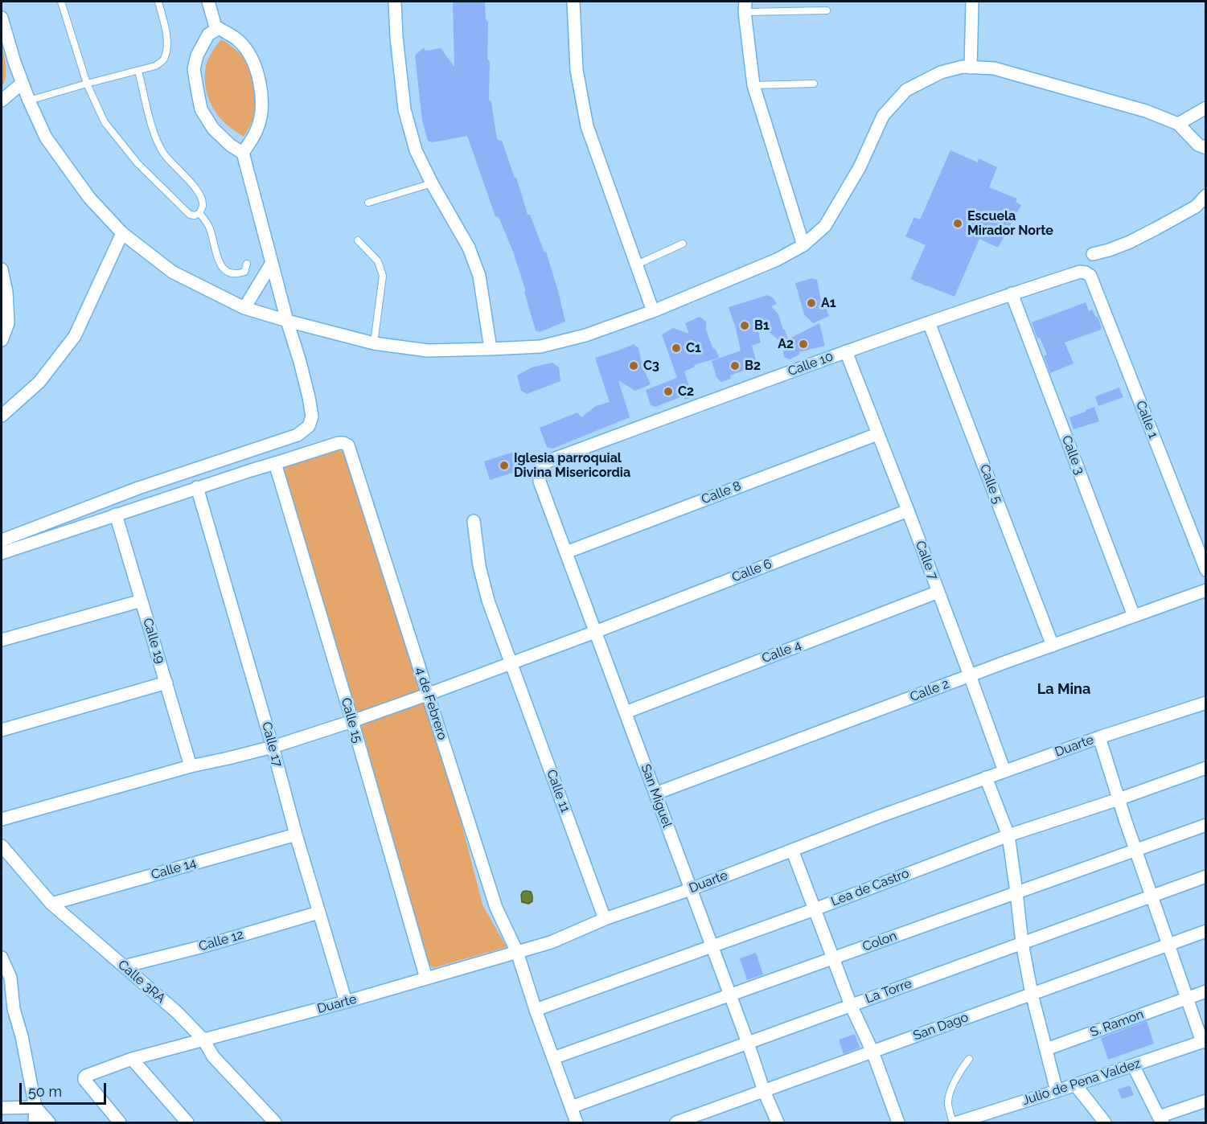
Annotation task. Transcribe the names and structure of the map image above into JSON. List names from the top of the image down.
{
  "streets": {
    "street": [
      "Calle 10",
      "Calle 1",
      "Calle 3",
      "Calle 5",
      "Calle 8",
      "Calle 7",
      "Calle 6",
      "Calle 19",
      "Calle 4",
      "Calle 2",
      "4 de Febrero",
      "Calle 15",
      "Calle 17",
      "Duarte",
      "Calle 11",
      "San Miguel",
      "Calle 14",
      "Lea de Castro",
      "Calle 12",
      "Colon",
      "Calle 3RA",
      "La Torre",
      "S. Ramon",
      "San Dago",
      "Julio de Pena Valdez"
    ]
  },
  "crossings": [
    ["Calle 10", "Calle 1"],
    ["Calle 10", "Calle 3"],
    ["Calle 10", "Calle 5"],
    ["Calle 10", "Calle 7"],
    ["Calle 10", "San Miguel"],
    ["Calle 3", "Calle 2"],
    ["Calle 5", "Calle 2"],
    ["Calle 8", "Calle 7"],
    ["Calle 8", "San Miguel"],
    ["Calle 7", "Calle 6"],
    ["Calle 7", "Calle 4"],
    ["Calle 7", "Calle 2"],
    ["Calle 7", "Duarte"],
    ["Calle 6", "Calle 19"],
    ["Calle 6", "4 de Febrero"],
    ["Calle 6", "Calle 15"],
    ["Calle 6", "Calle 17"],
    ["Calle 6", "Calle 11"],
    ["Calle 6", "San Miguel"],
    ["Calle 4", "San Miguel"],
    ["Calle 2", "San Miguel"],
    ["4 de Febrero", "Calle 15"],
    ["4 de Febrero", "Duarte"],
    ["4 de Febrero", "Lea de Castro"],
    ["4 de Febrero", "Colon"],
    ["4 de Febrero", "La Torre"],
    ["Calle 15", "Duarte"],
    ["Calle 17", "Duarte"],
    ["Calle 17", "Calle 14"],
    ["Calle 17", "Calle 12"],
    ["Duarte", "Calle 11"],
    ["Duarte", "San Miguel"],
    ["Duarte", "Calle 3RA"],
    ["San Miguel", "Lea de Castro"],
    ["San Miguel", "Colon"],
    ["San Miguel", "La Torre"],
    ["San Miguel", "San Dago"],
    ["Calle 14", "Calle 3RA"],
    ["Calle 12", "Calle 3RA"]
  ],
  "districts": ["La Mina"],
  "places": [
    "Escuela Mirador Norte",
    "A1",
    "B1",
    "A2",
    "C1",
    "C3",
    "B2",
    "C2",
    "Iglesia parroquial Divina Misericordia"
  ],
  "scale_bar": "50 m"
}
